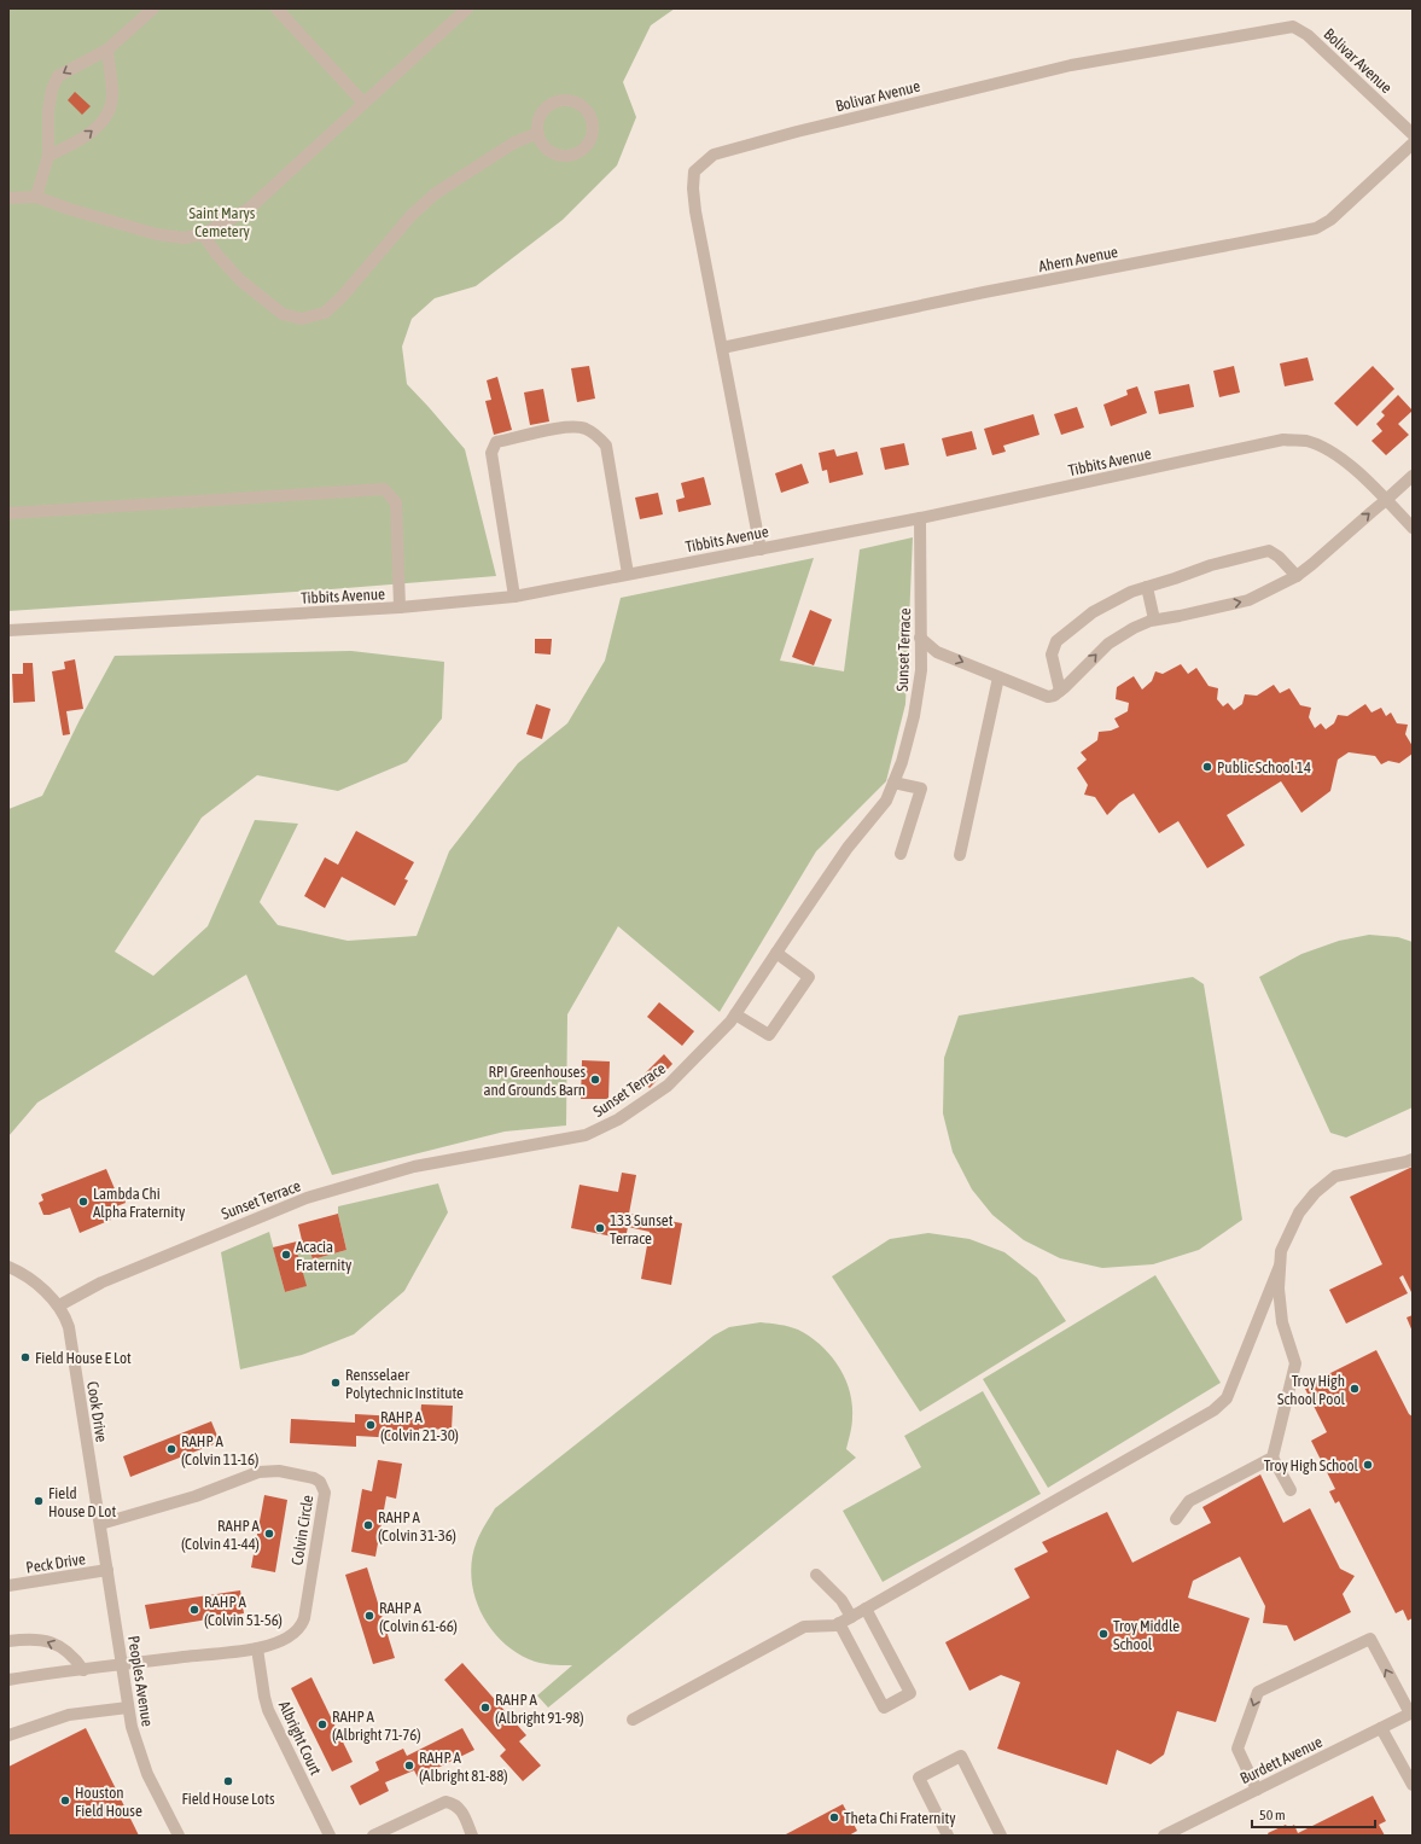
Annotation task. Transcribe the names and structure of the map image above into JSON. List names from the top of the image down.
{
  "streets": {
    "street": [
      "Bolivar Avenue",
      "Ahern Avenue",
      "Tibbits Avenue",
      "Sunset Terrace",
      "Cook Drive",
      "Colvin Circle",
      "Peck Drive",
      "Peoples Avenue",
      "Albright Court",
      "Burdett Avenue"
    ]
  },
  "crossings": [
    ["Bolivar Avenue", "Ahern Avenue"],
    ["Bolivar Avenue", "Tibbits Avenue"],
    ["Tibbits Avenue", "Sunset Terrace"],
    ["Sunset Terrace", "Cook Drive"],
    ["Cook Drive", "Colvin Circle"],
    ["Cook Drive", "Peoples Avenue"],
    ["Colvin Circle", "Peoples Avenue"],
    ["Colvin Circle", "Albright Court"],
    ["Peck Drive", "Peoples Avenue"]
  ],
  "parks": ["Saint Marys Cemetery"],
  "places": [
    "Public School 14",
    "RPI Greenhouses and Grounds Barn",
    "Lambda Chi Alpha Fraternity",
    "133 Sunset Terrace",
    "Acacia Fraternity",
    "Field House E Lot",
    "Rensselaer Polytechnic Institute",
    "Troy High School Pool",
    "RAHP A (Colvin 21-30)",
    "RAHP A (Colvin 11-16)",
    "Troy High School",
    "Field House D Lot",
    "RAHP A (Colvin 31-36)",
    "RAHP A (Colvin 41-44)",
    "RAHP A (Colvin 51-56)",
    "RAHP A (Colvin 61-66)",
    "Troy Middle School",
    "RAHP A (Albright 91-98)",
    "RAHP A (Albright 71-76)",
    "RAHP A (Albright 81-88)",
    "Field House Lots",
    "Houston Field House",
    "Theta Chi Fraternity"
  ],
  "scale_bar": "50 m"
}
